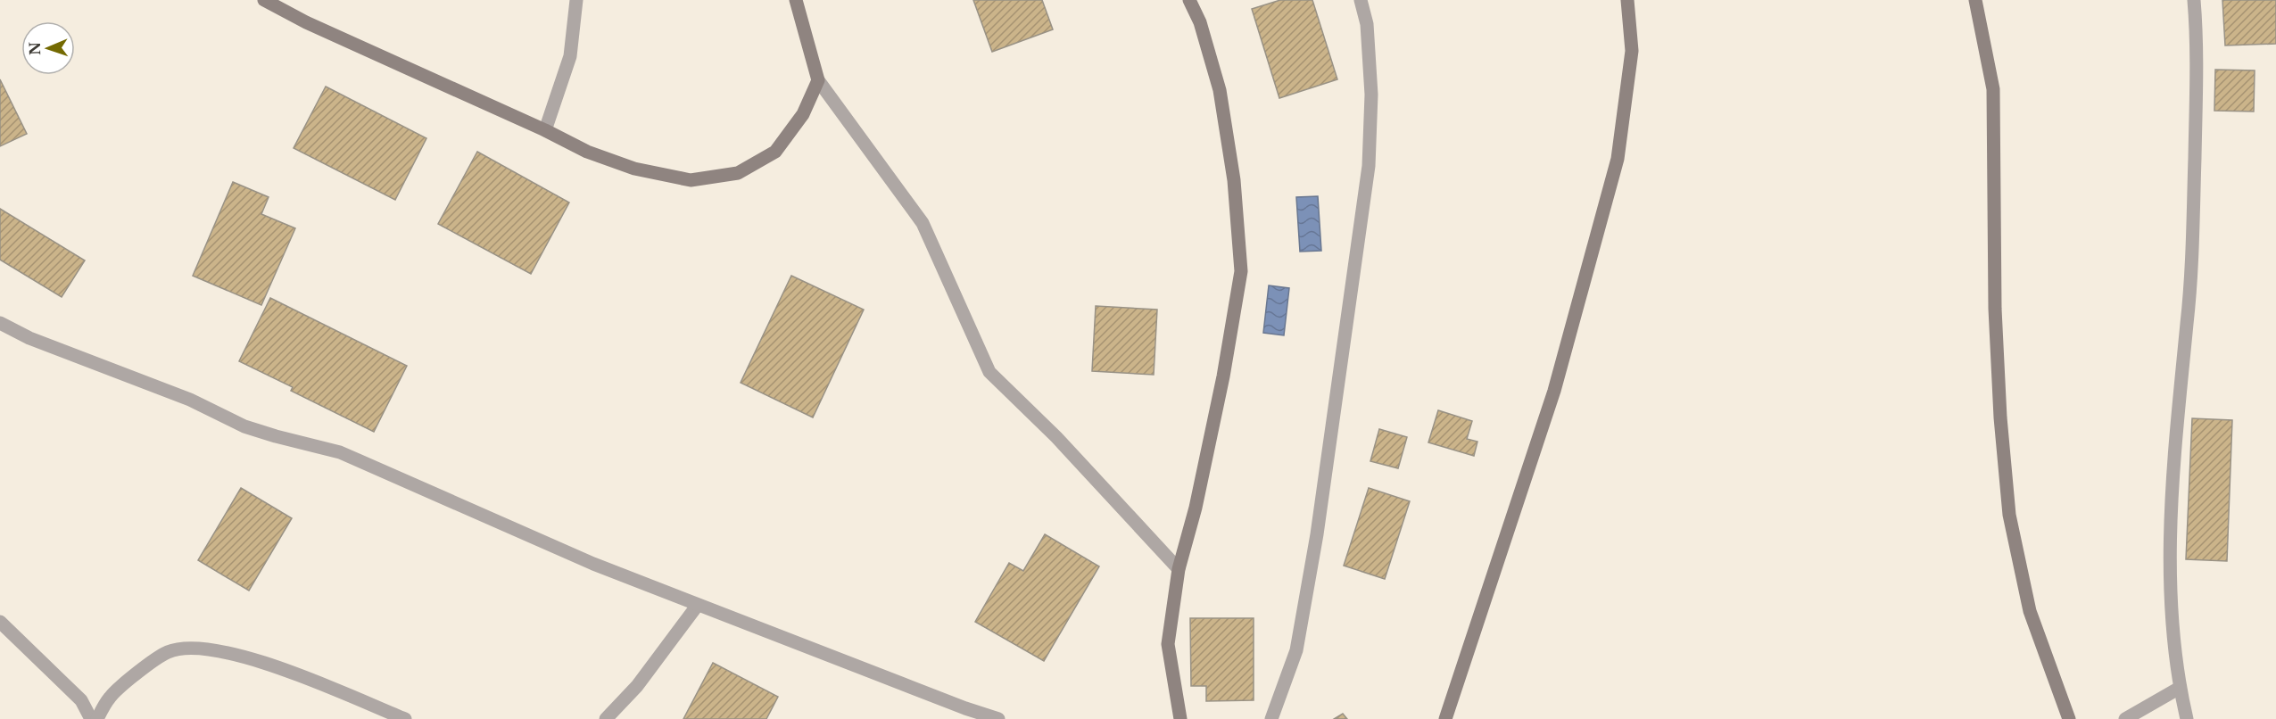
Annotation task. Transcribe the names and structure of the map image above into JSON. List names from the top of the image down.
{
  "north": "left"
}
